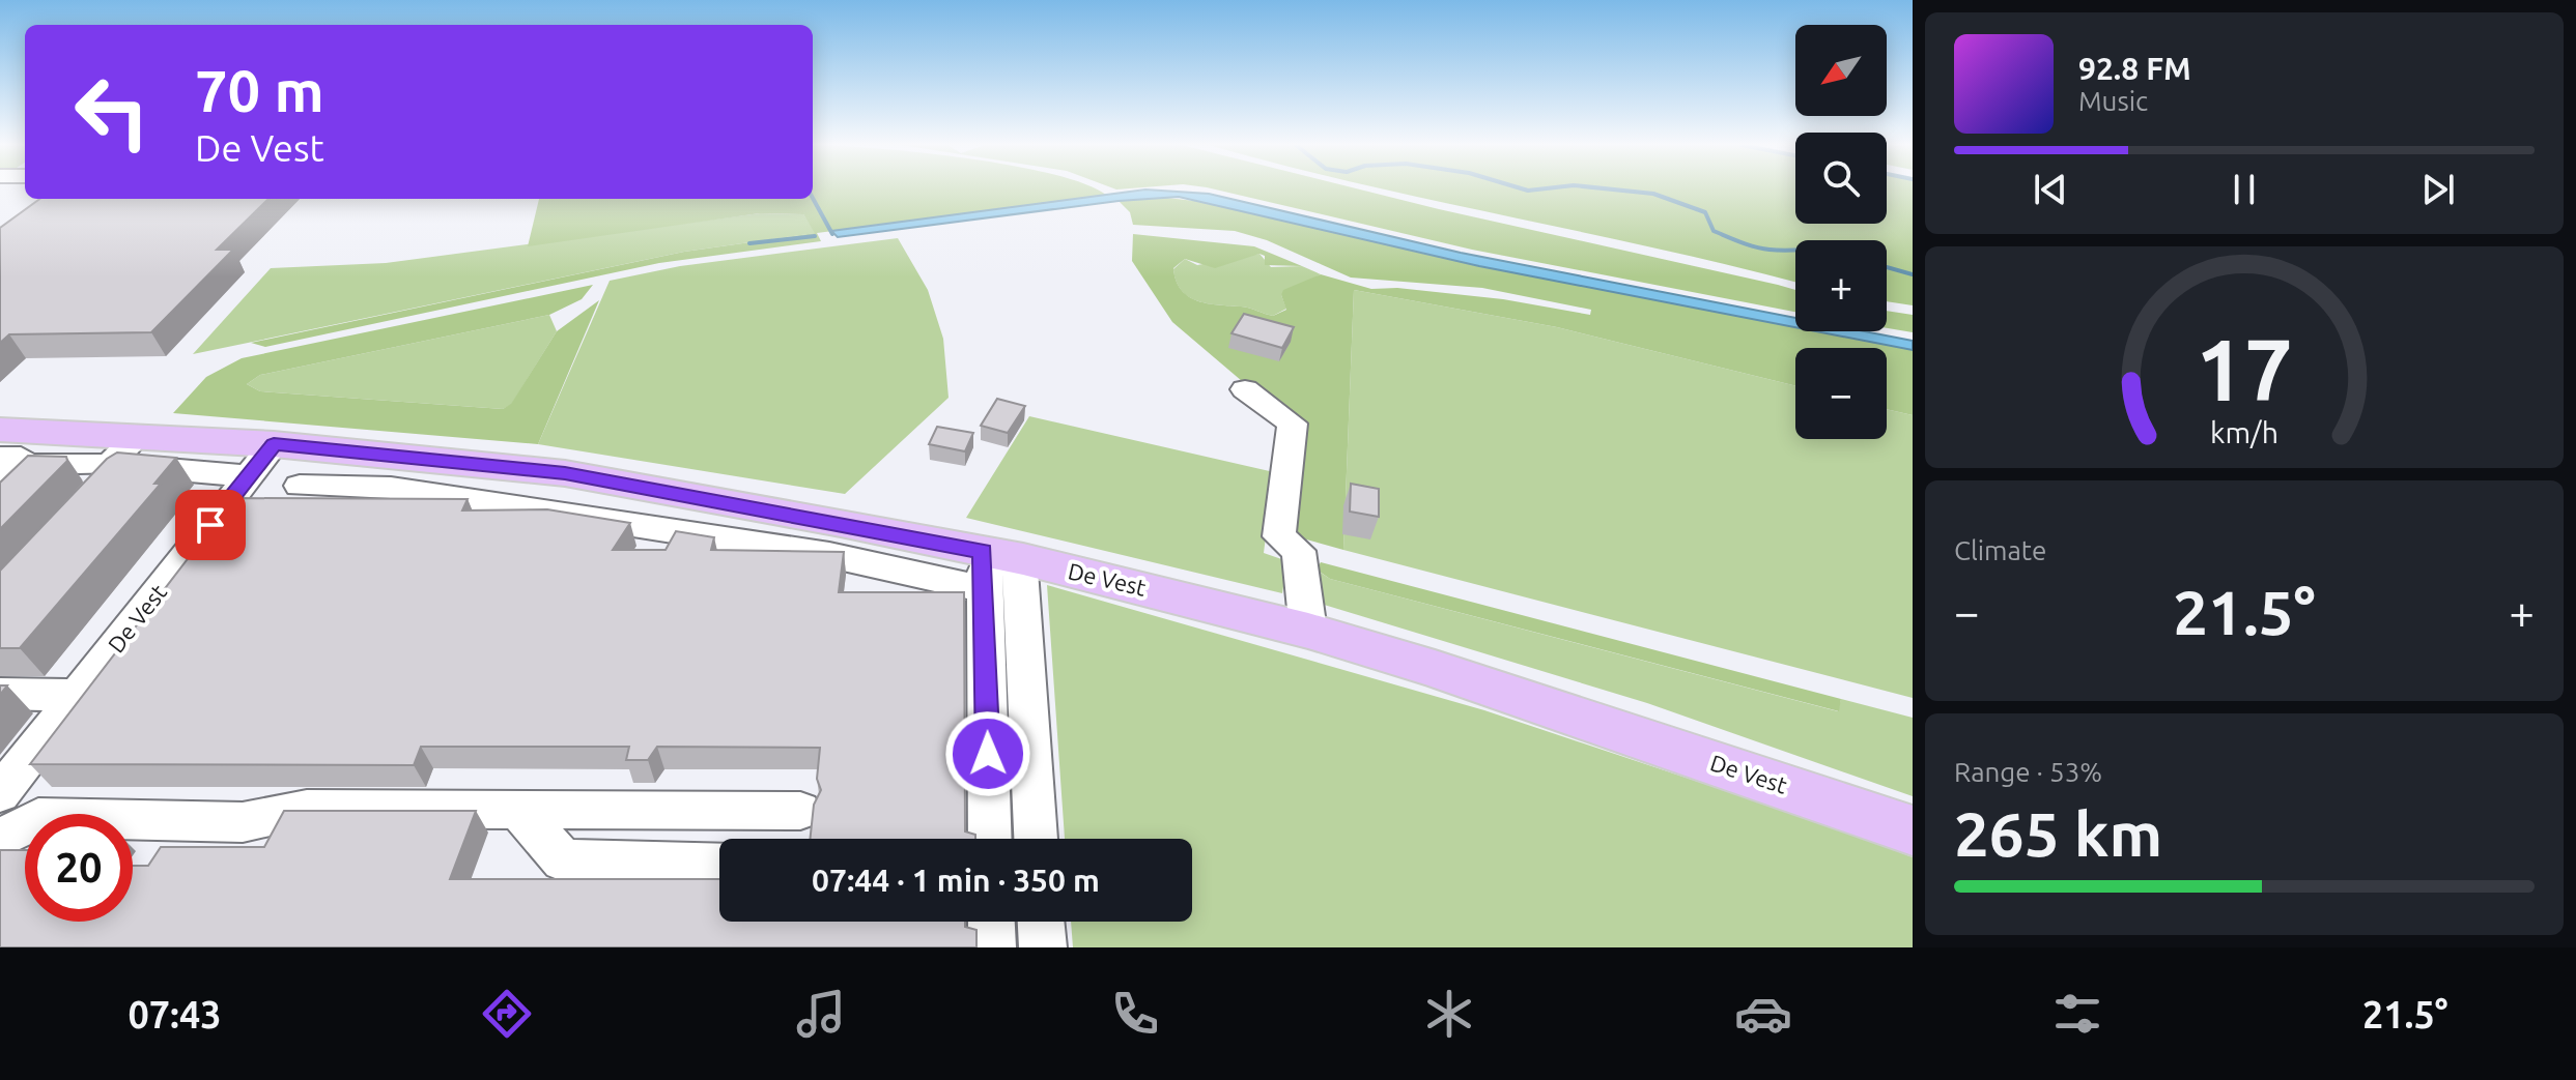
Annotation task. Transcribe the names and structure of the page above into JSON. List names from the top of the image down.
{
  "streets": {
    "main road": ["De Vest"]
  },
  "north": "bottom left",
  "page": {
    "map_buttons": ["+", "−"],
    "turn": ["70 m", "De Vest"],
    "song": ["92.8 FM", "Music"],
    "tile": [
      "Climate",
      ["Range · 53%", "265 km"]
    ],
    "heat": ["−", "21.5°", "+"],
    "limit": "20",
    "trip": "07:44 · 1 min · 350 m",
    "tabs": ["07:43", "21.5°"],
    "gauge": ["17", "km/h"]
  }
}
